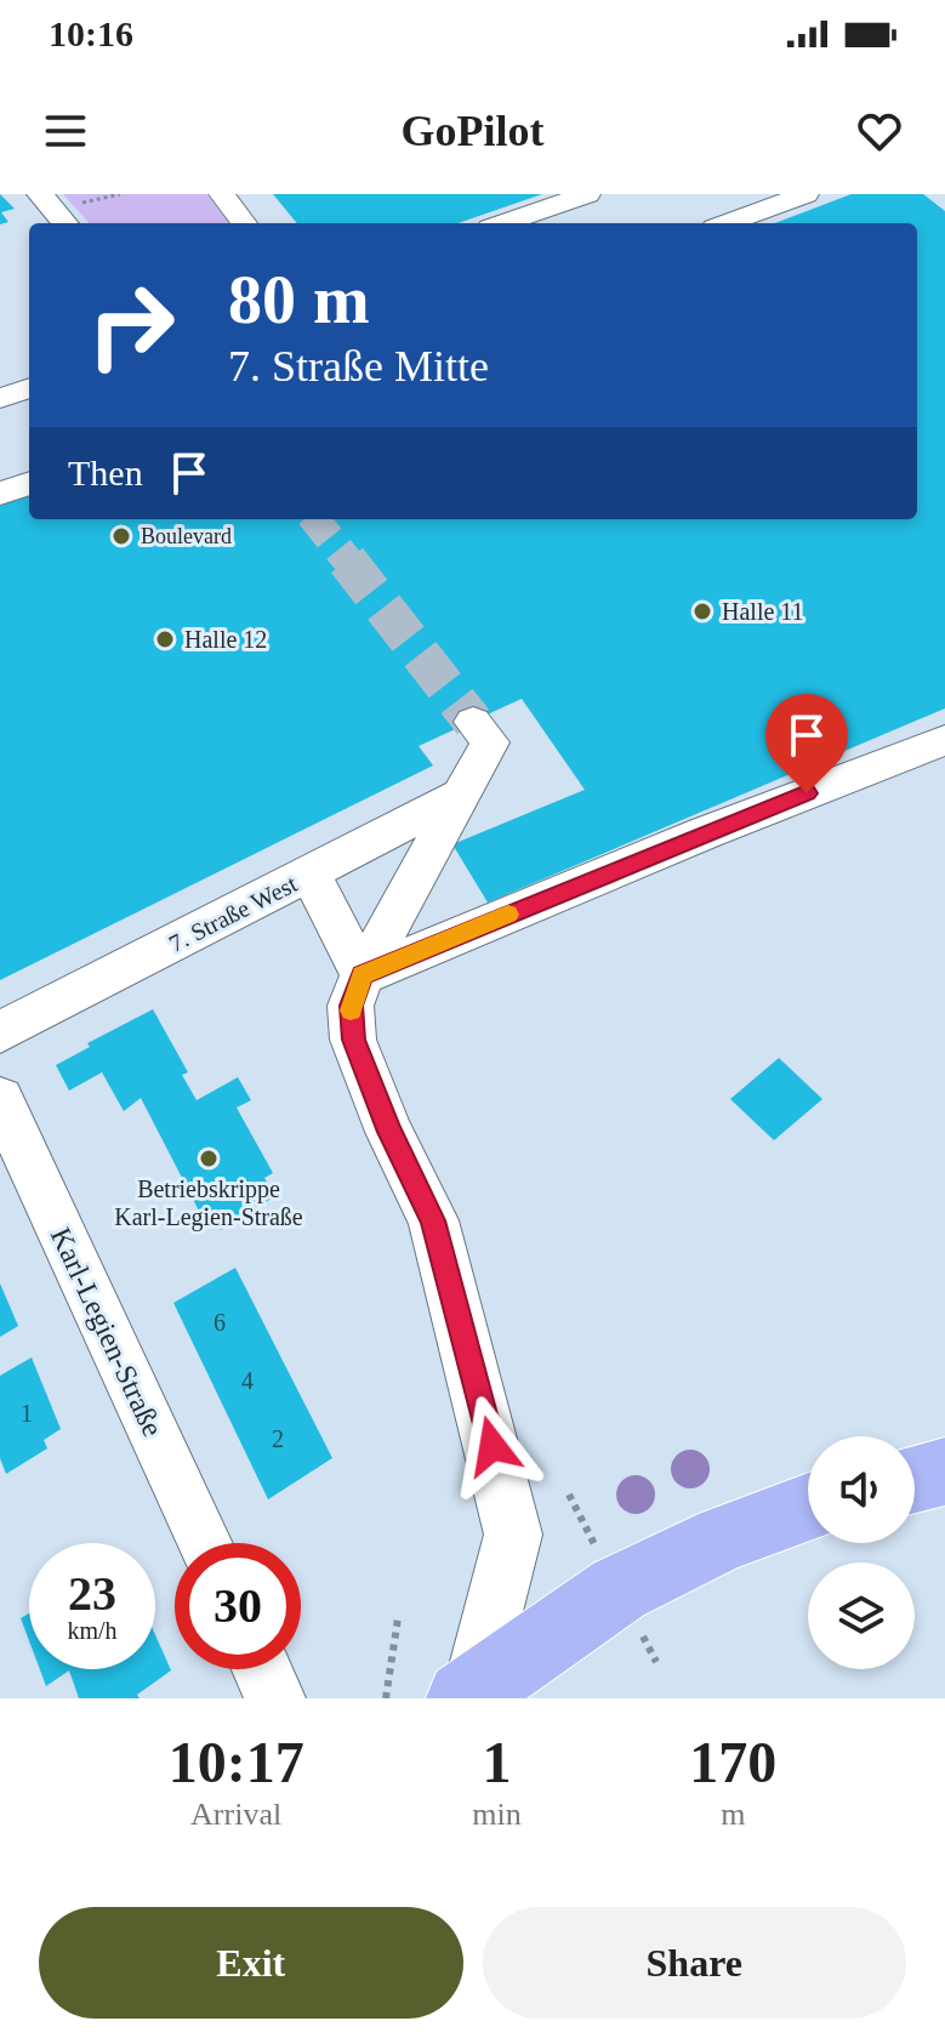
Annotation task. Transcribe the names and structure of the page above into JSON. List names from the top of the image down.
{
  "streets": {
    "street": ["7. Straße West", "Karl-Legien-Straße"]
  },
  "places": [
    "Boulevard",
    "Halle 11",
    "Halle 12",
    "Betriebskrippe Karl-Legien-Straße"
  ],
  "house_numbers": [
    "6",
    "4",
    "1",
    "2"
  ],
  "page": {
    "status": "10:16",
    "header": "GoPilot",
    "turn": ["80 m", "7. Straße Mitte"],
    "then": "Then",
    "speed": "23 km/h",
    "limit": "30",
    "eta": [
      "10:17",
      "Arrival",
      "1",
      "min",
      "170",
      "m"
    ],
    "buttons": ["Exit", "Share"]
  }
}
